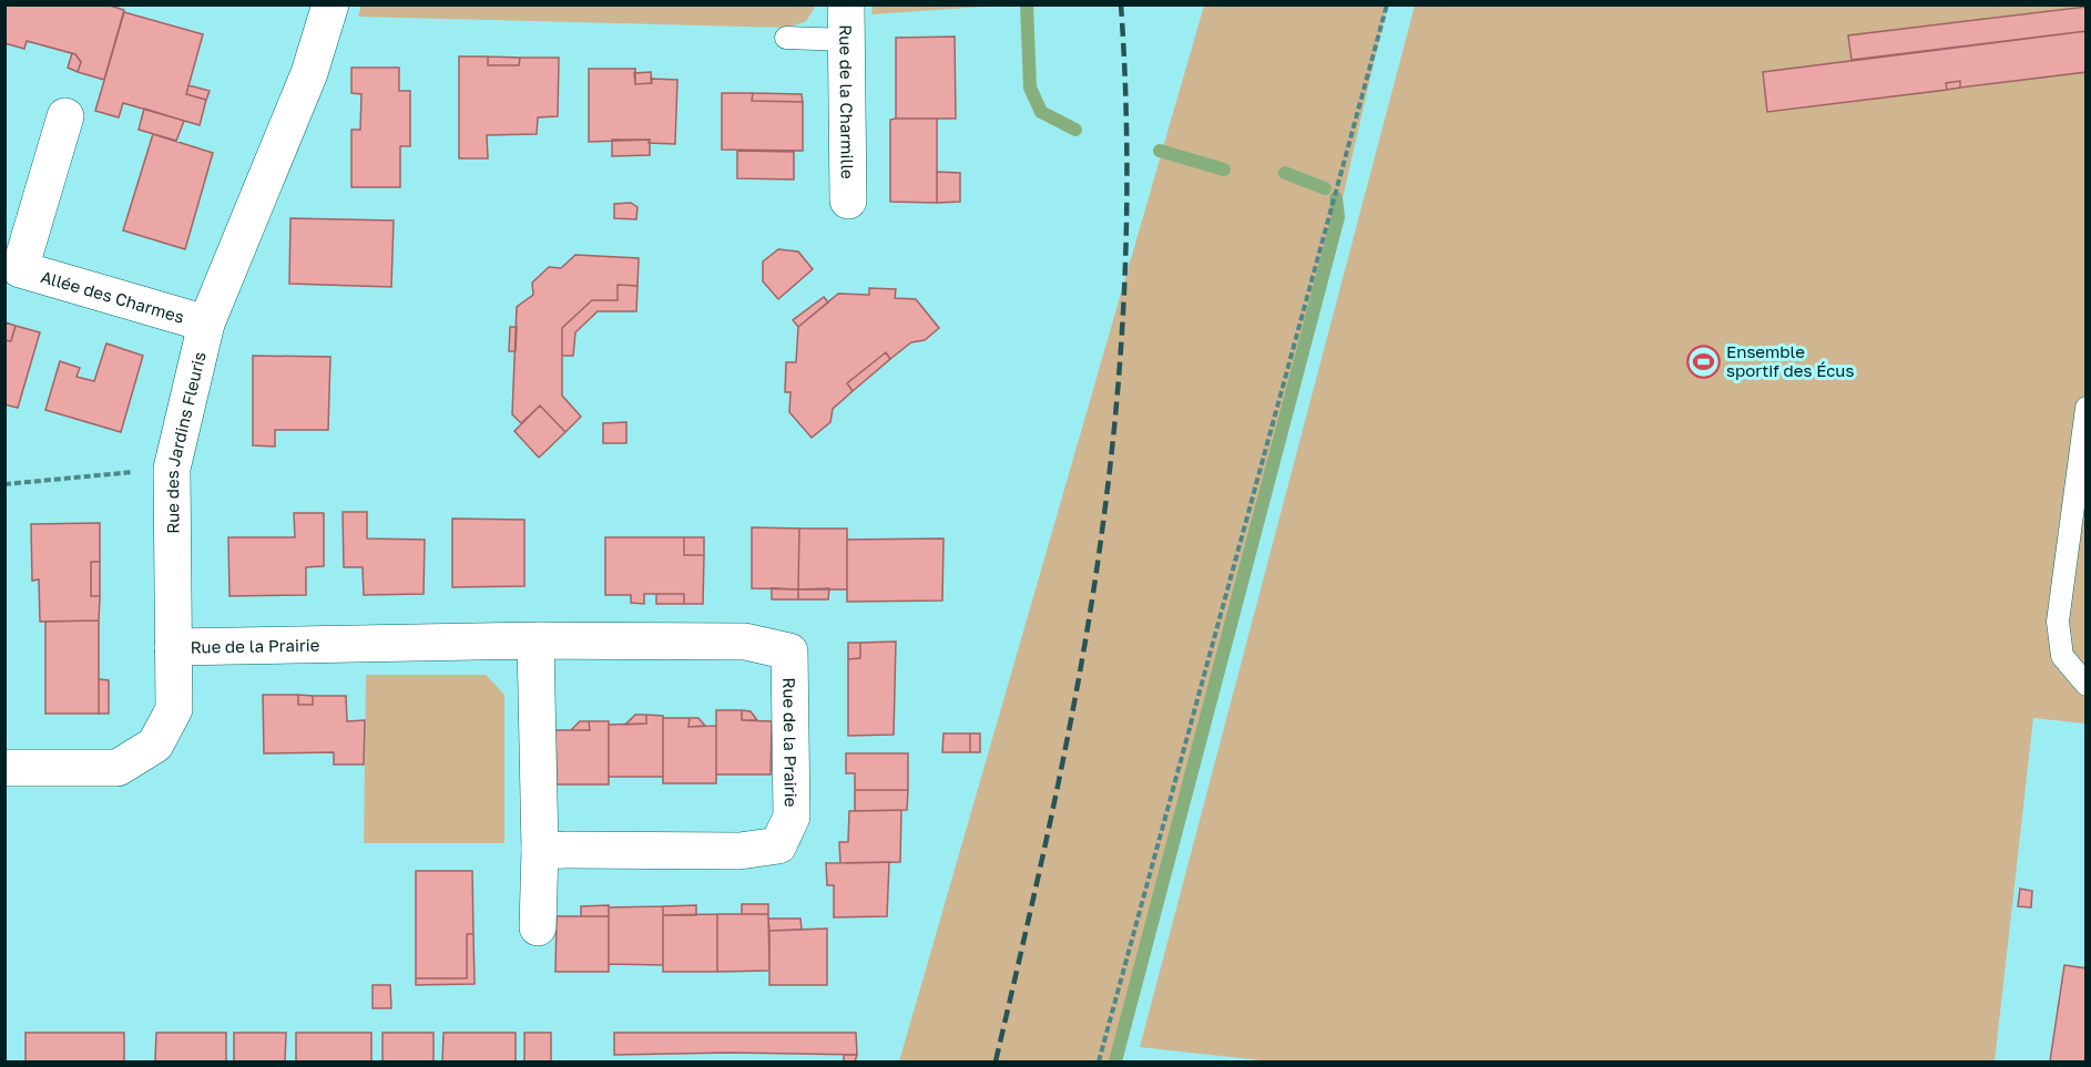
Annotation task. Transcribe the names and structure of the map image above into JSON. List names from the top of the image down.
{
  "streets": {
    "street": [
      "Rue de la Charmille",
      "Allée des Charmes",
      "Rue des Jardins Fleuris",
      "Rue de la Prairie"
    ]
  },
  "crossings": [
    ["Allée des Charmes", "Rue des Jardins Fleuris"],
    ["Rue des Jardins Fleuris", "Rue de la Prairie"]
  ],
  "places": {
    "sports": ["Ensemble sportif des Écus"]
  }
}
